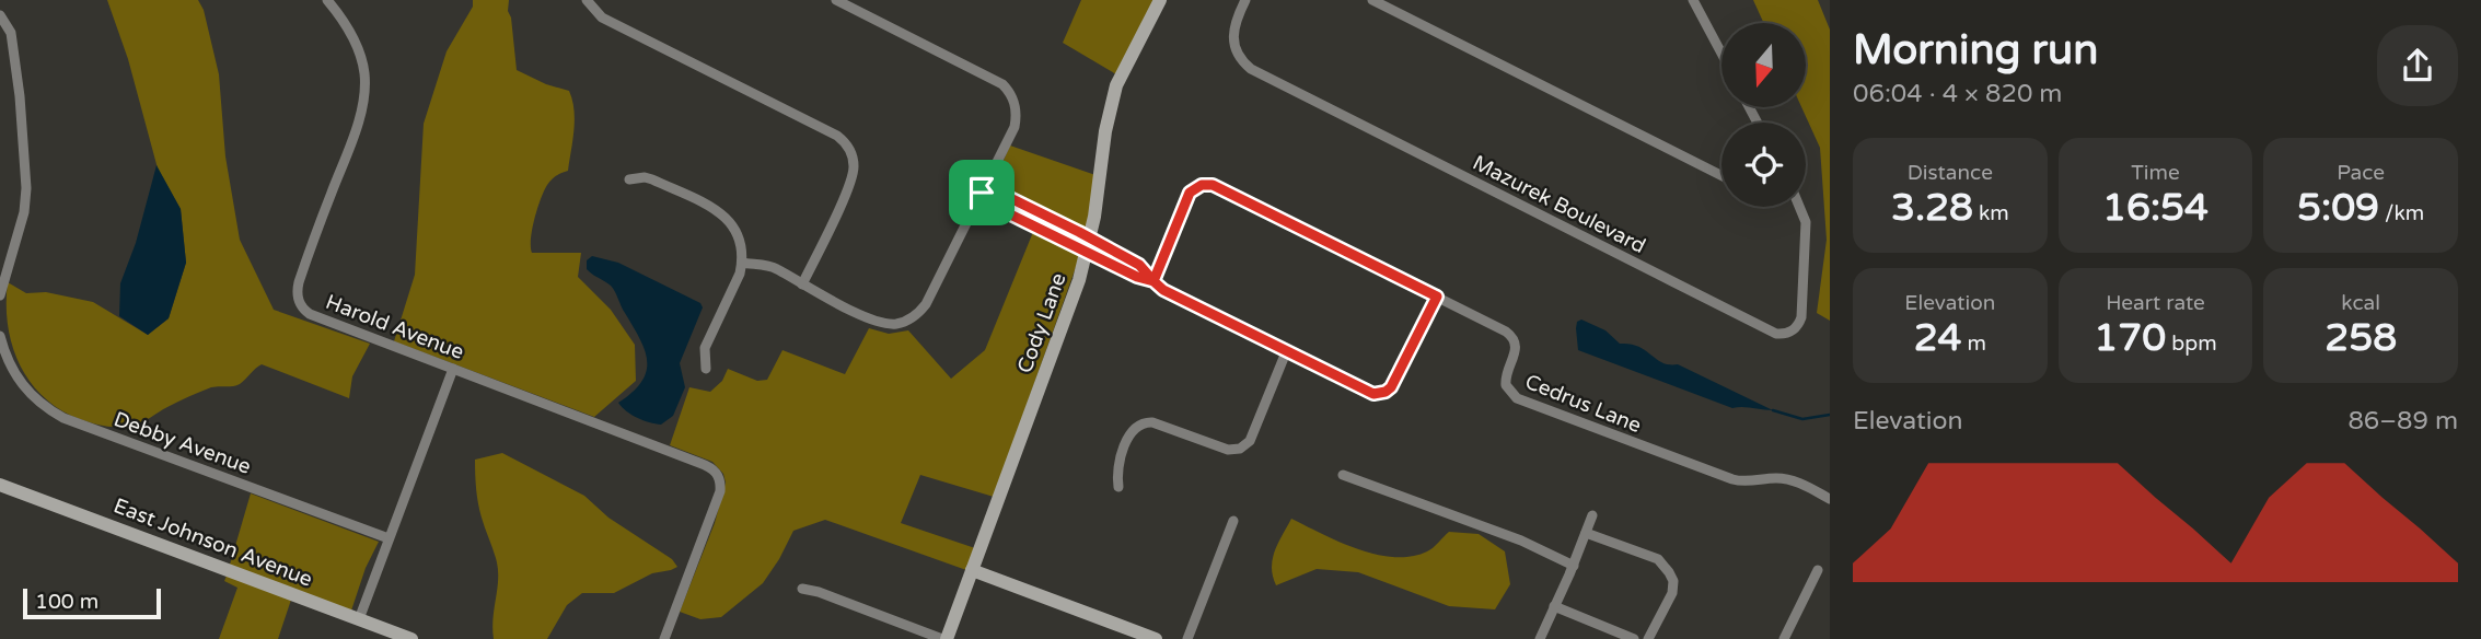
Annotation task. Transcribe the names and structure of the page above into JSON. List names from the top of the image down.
{
  "streets": {
    "street": [
      "Mazurek Boulevard",
      "Cody Lane",
      "Harold Avenue",
      "Cedrus Lane",
      "Debby Avenue",
      "East Johnson Avenue"
    ]
  },
  "scale_bar": "100 m",
  "north": "bottom",
  "page": {
    "heading": ["Morning run", "06:04 · 4 × 820 m"],
    "stats": [
      ["Distance", "3.28 km"],
      ["Time", "16:54"],
      ["Pace", "5:09 /km"],
      ["Elevation", "24 m"],
      ["Heart rate", "170 bpm"],
      ["kcal", "258"]
    ],
    "chart": ["Elevation", "86–89 m"],
    "scale": "100 m"
  }
}
